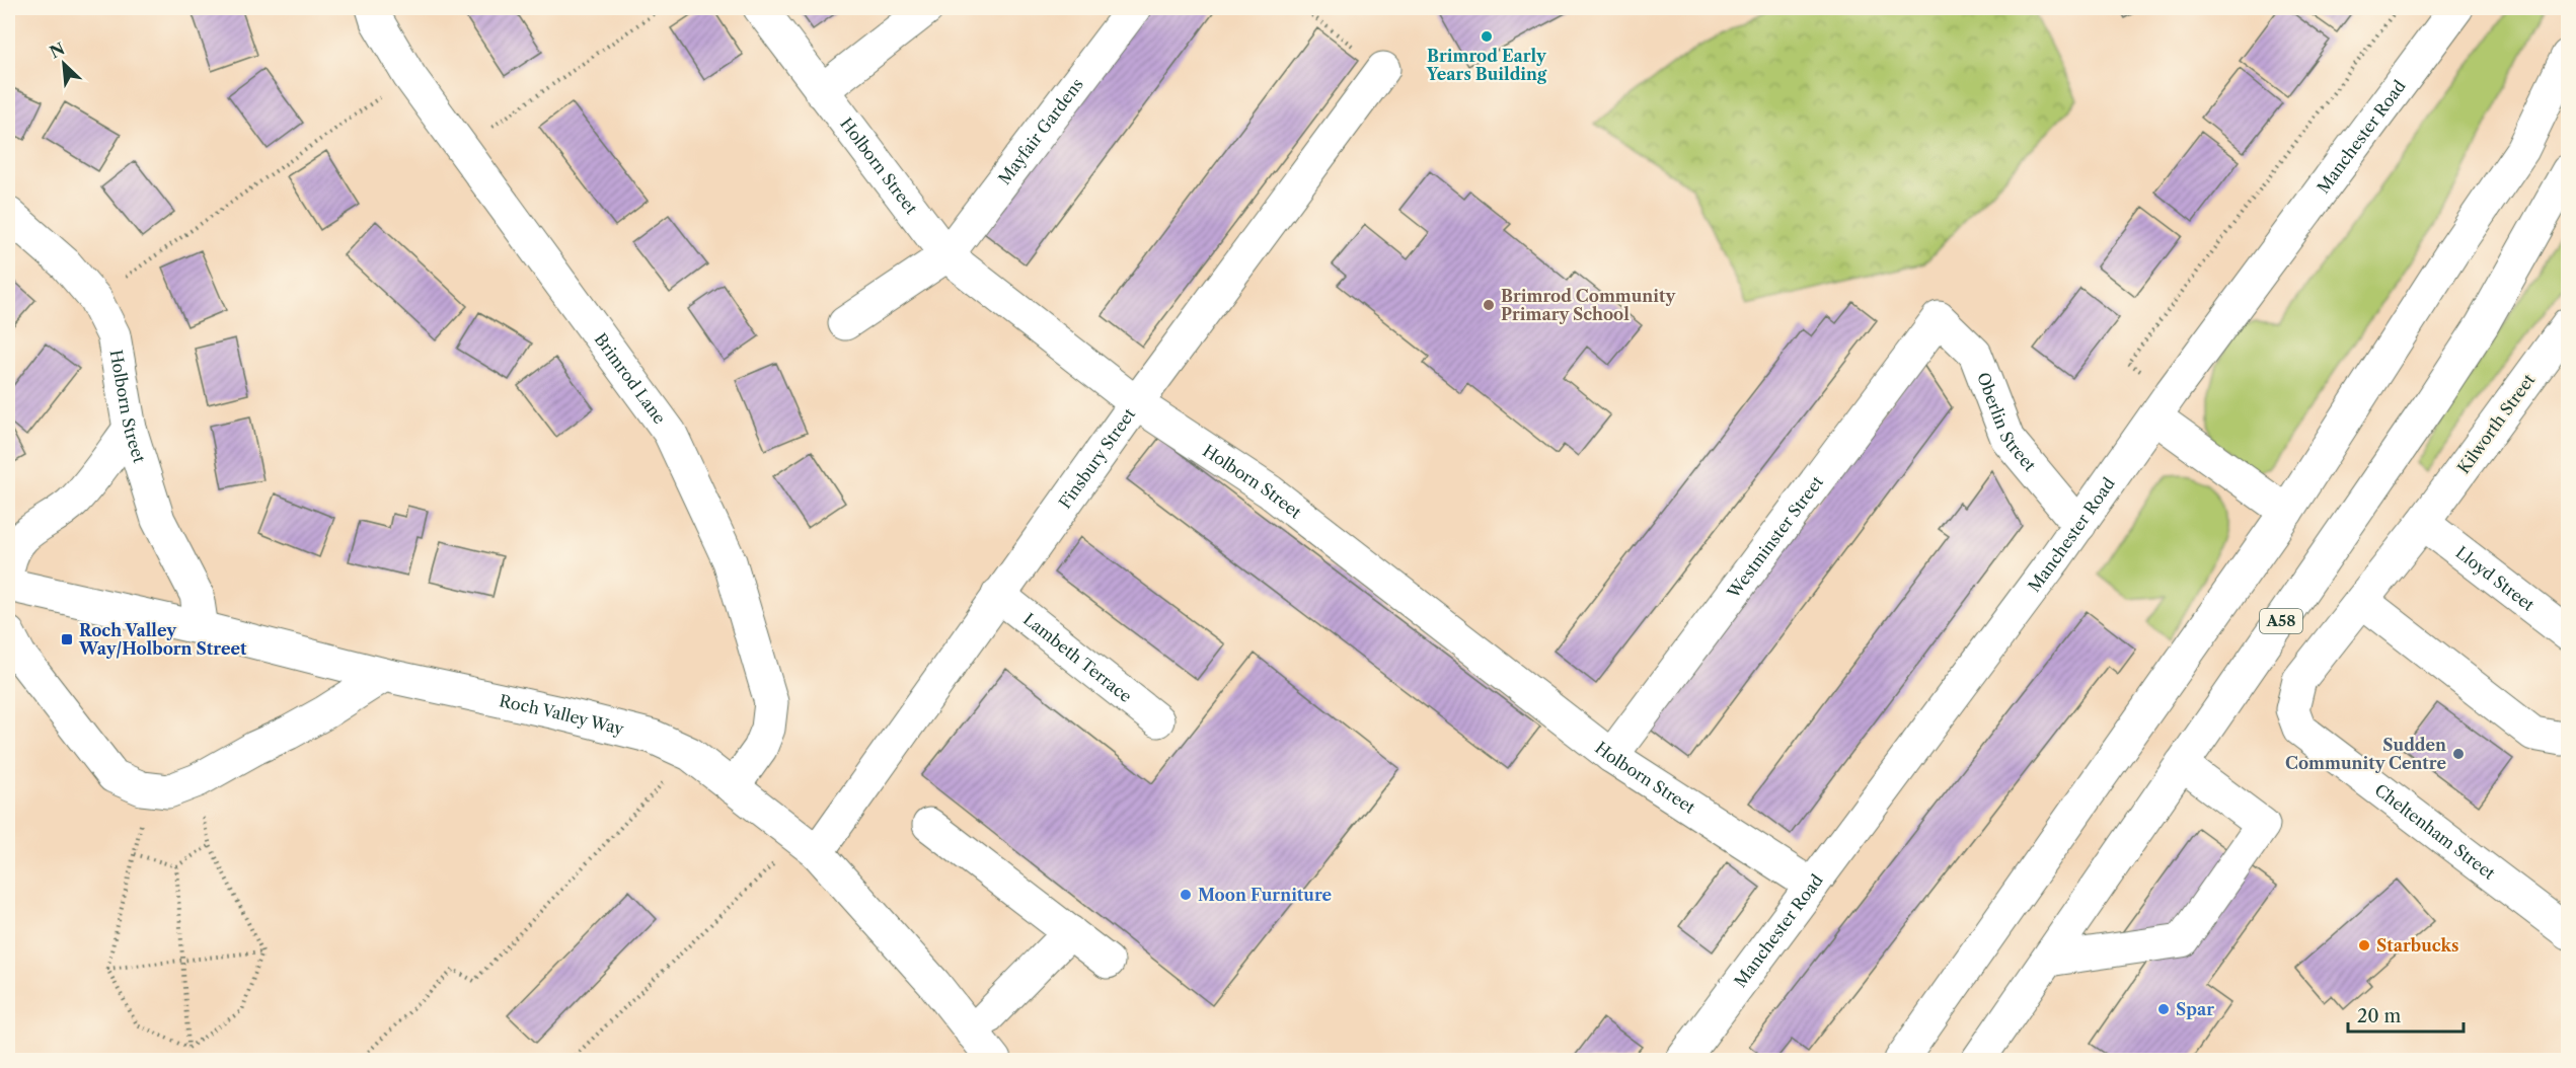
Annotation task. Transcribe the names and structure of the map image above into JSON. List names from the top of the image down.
{
  "streets": {
    "main road": [
      "Mayfair Gardens",
      "Manchester Road",
      "Holborn Street",
      "Brimrod Lane",
      "Oberlin Street",
      "Kilworth Street",
      "Finsbury Street",
      "Westminster Street",
      "Lloyd Street",
      "A58",
      "Lambeth Terrace",
      "Roch Valley Way",
      "Cheltenham Street"
    ]
  },
  "crossings": [
    ["Mayfair Gardens", "Holborn Street"],
    ["Manchester Road", "Holborn Street"],
    ["Manchester Road", "Oberlin Street"],
    ["Holborn Street", "Finsbury Street"],
    ["Holborn Street", "Westminster Street"],
    ["Holborn Street", "Roch Valley Way"],
    ["Brimrod Lane", "Roch Valley Way"],
    ["Oberlin Street", "Westminster Street"],
    ["Kilworth Street", "Lloyd Street"],
    ["Kilworth Street", "Cheltenham Street"],
    ["Finsbury Street", "Lambeth Terrace"],
    ["Finsbury Street", "Roch Valley Way"],
    ["Lloyd Street", "Cheltenham Street"]
  ],
  "places": {
    "other": [
      "Brimrod Early Years Building",
      "Brimrod Community Primary School",
      "Sudden Community Centre",
      "Moon Furniture",
      "Starbucks",
      "Spar"
    ],
    "transit": ["Roch Valley Way/Holborn Street"]
  },
  "scale_bar": "20 m",
  "north": "top left"
}
